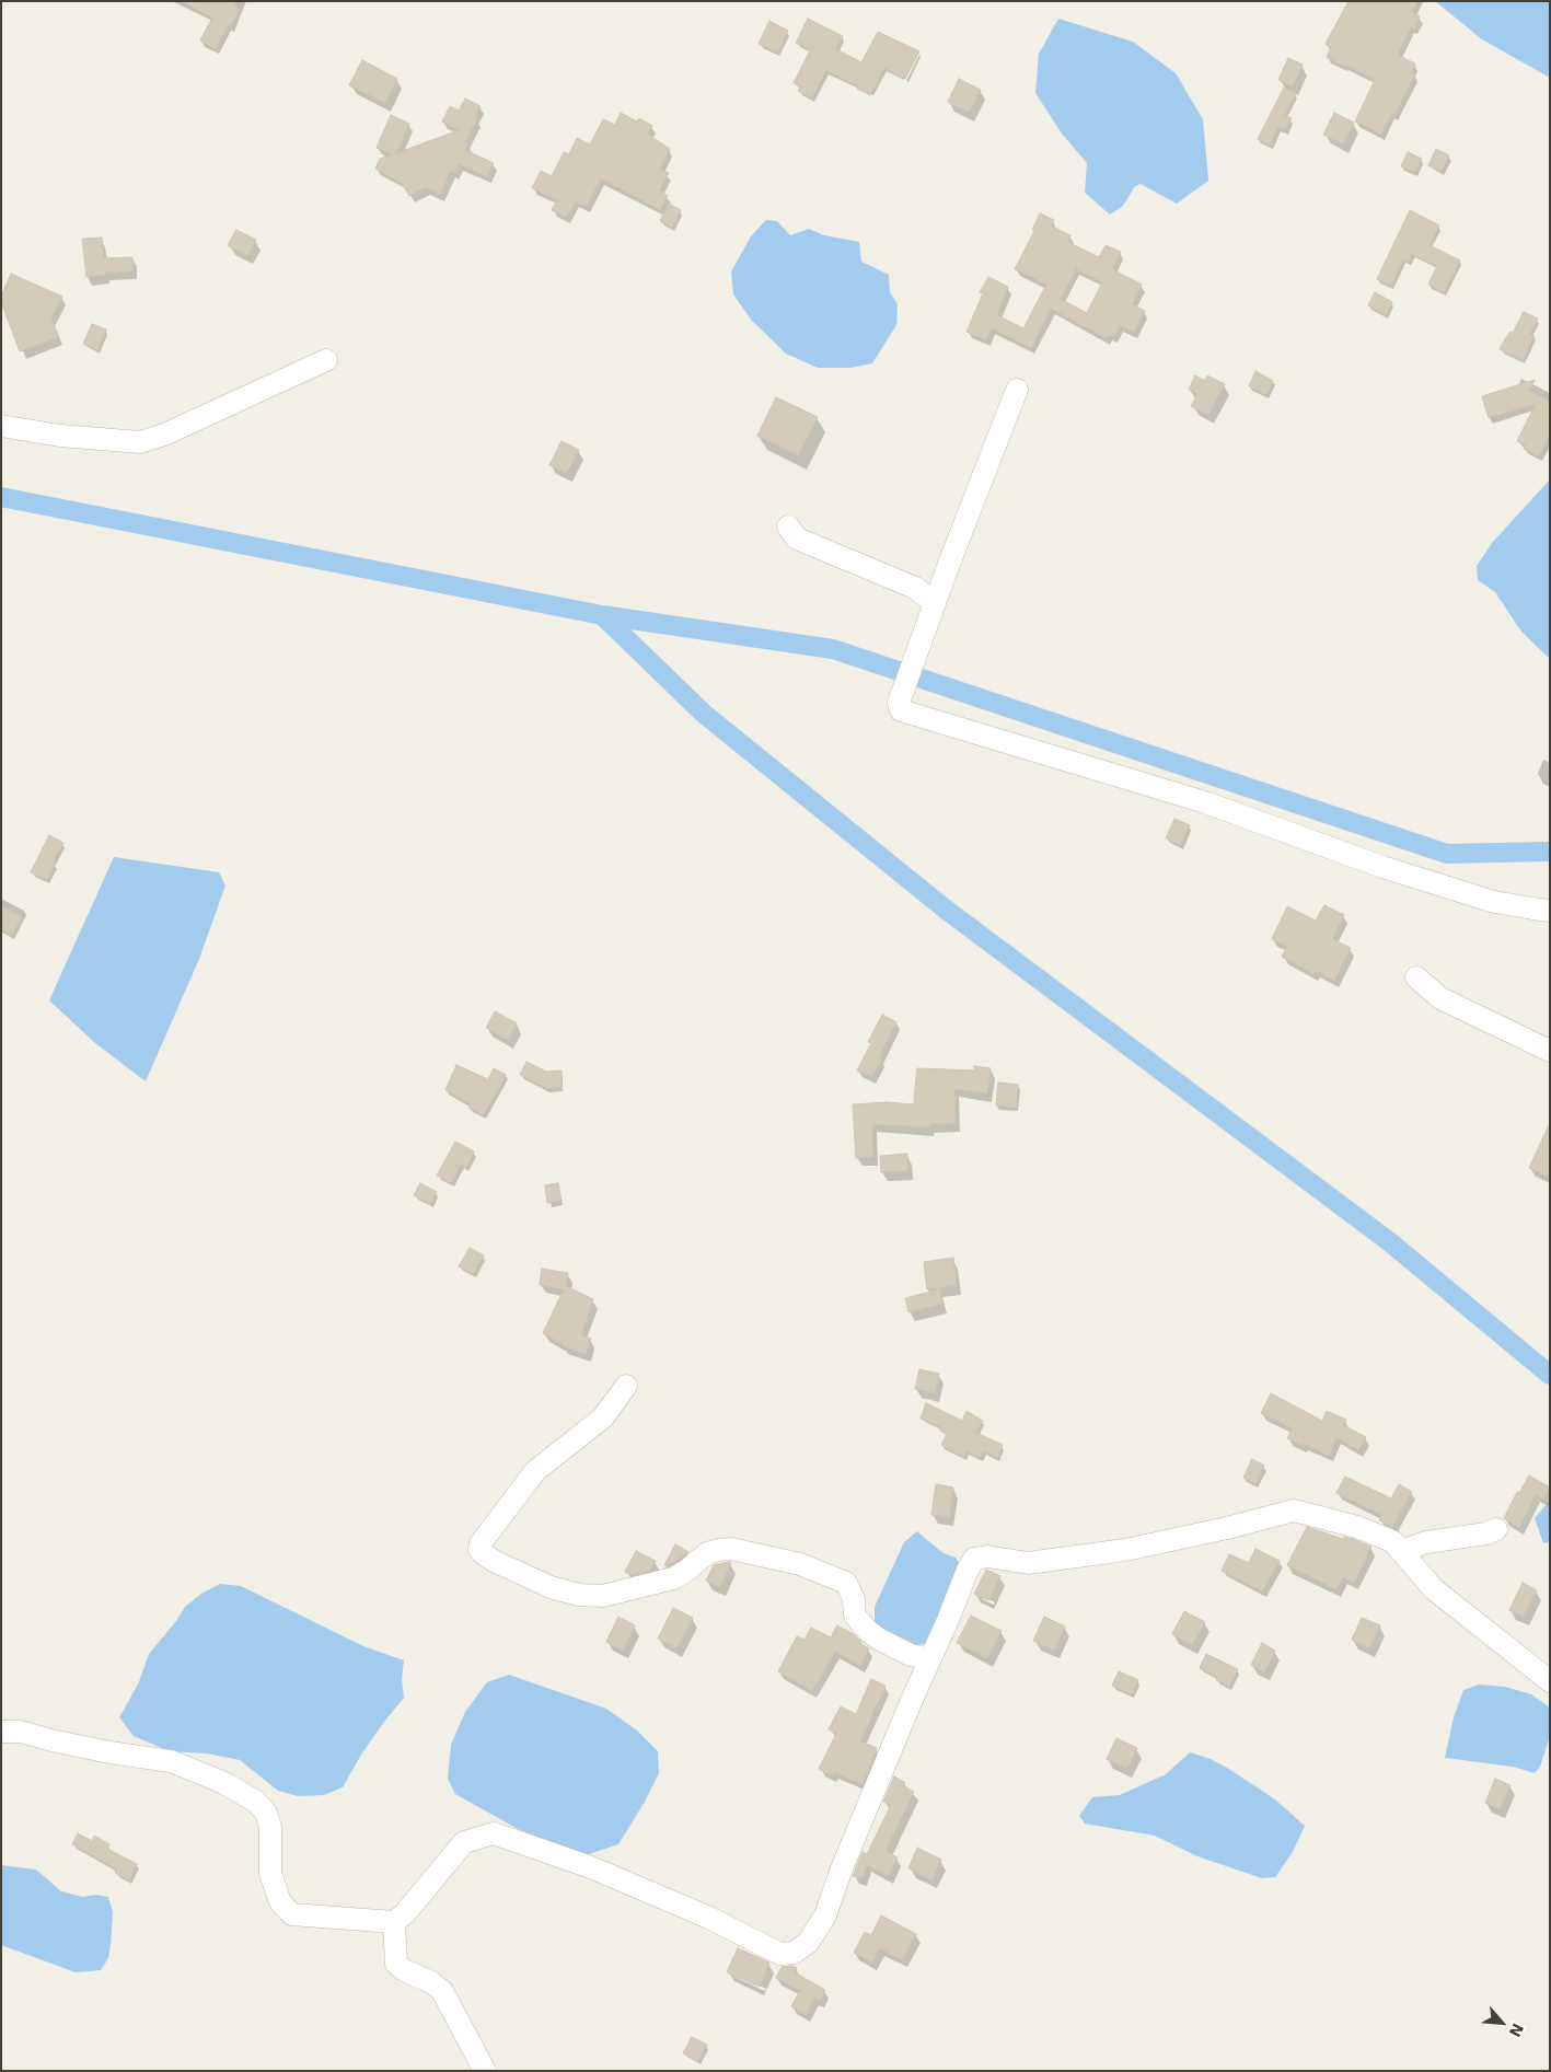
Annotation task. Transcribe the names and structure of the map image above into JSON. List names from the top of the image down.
{
  "north": "bottom right"
}
